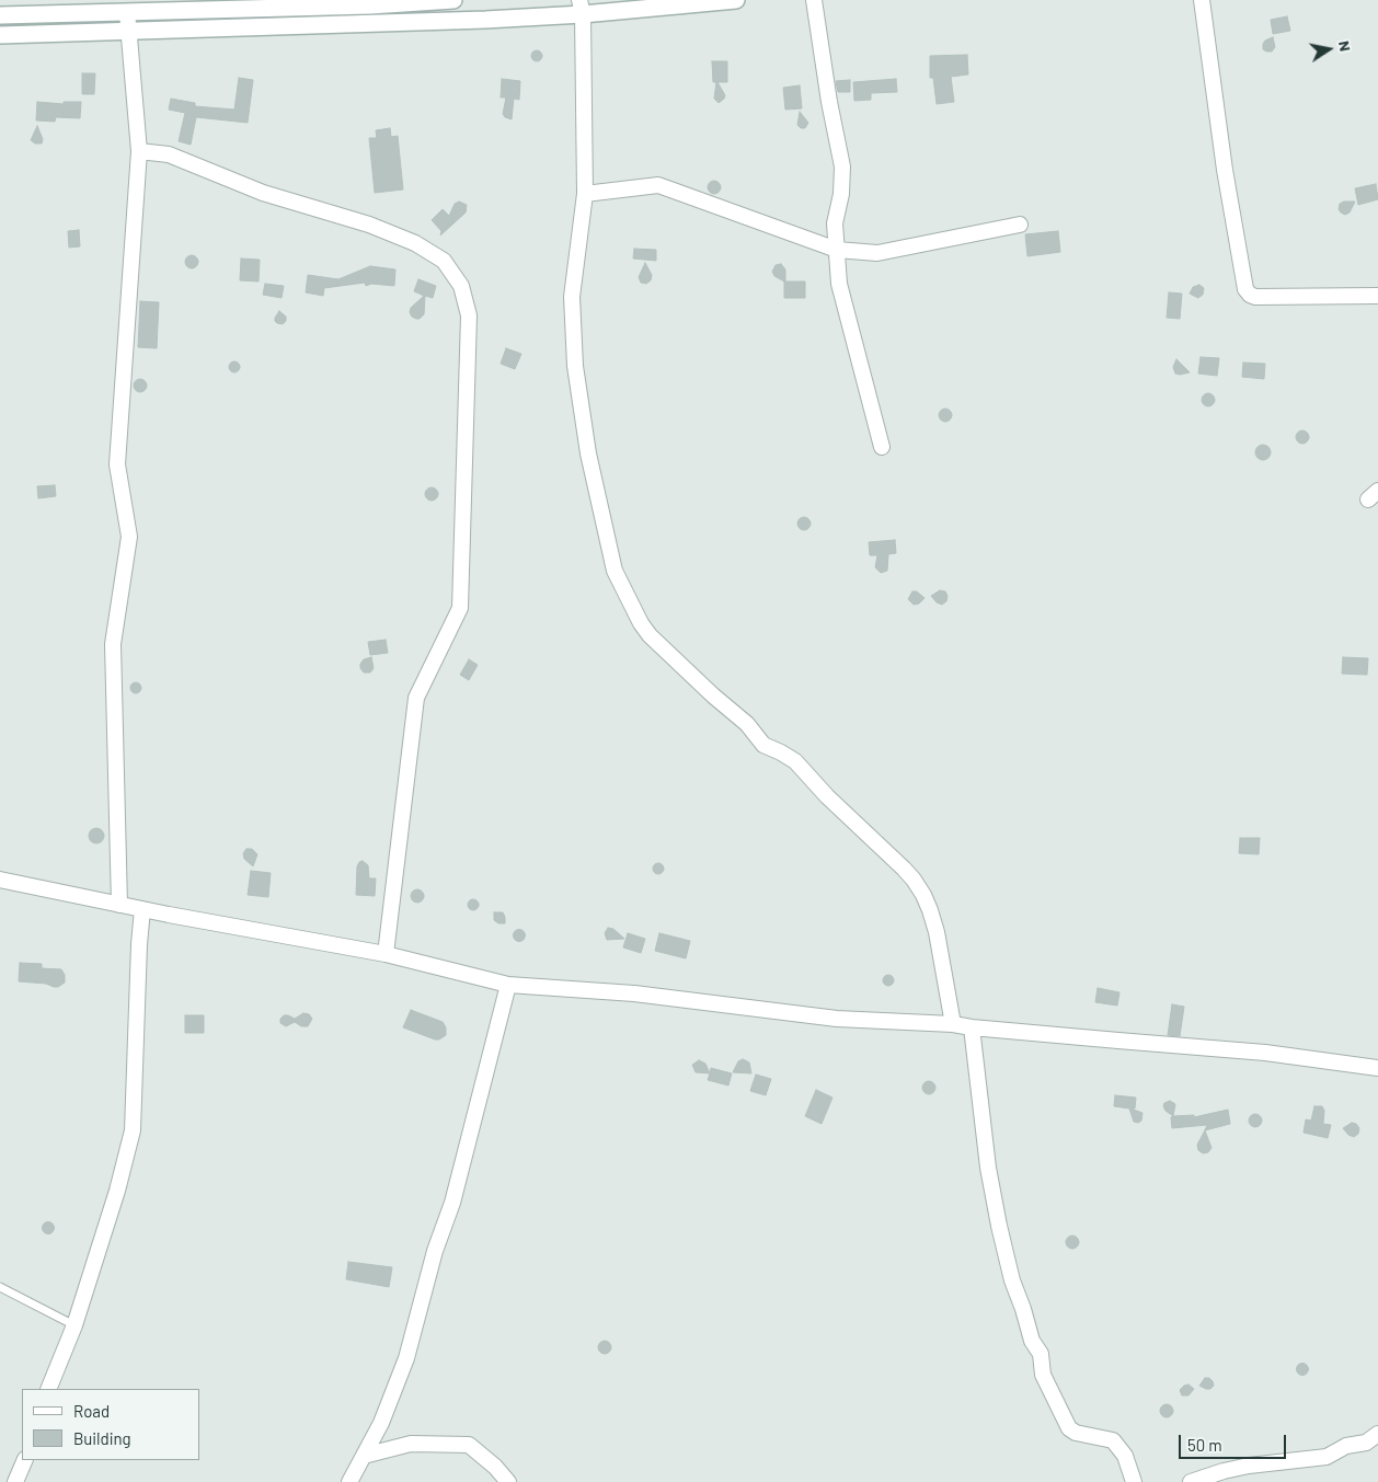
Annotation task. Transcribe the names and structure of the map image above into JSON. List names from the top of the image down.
{
  "legend": ["Road", "Building"],
  "scale_bar": "50 m",
  "north": "right"
}
